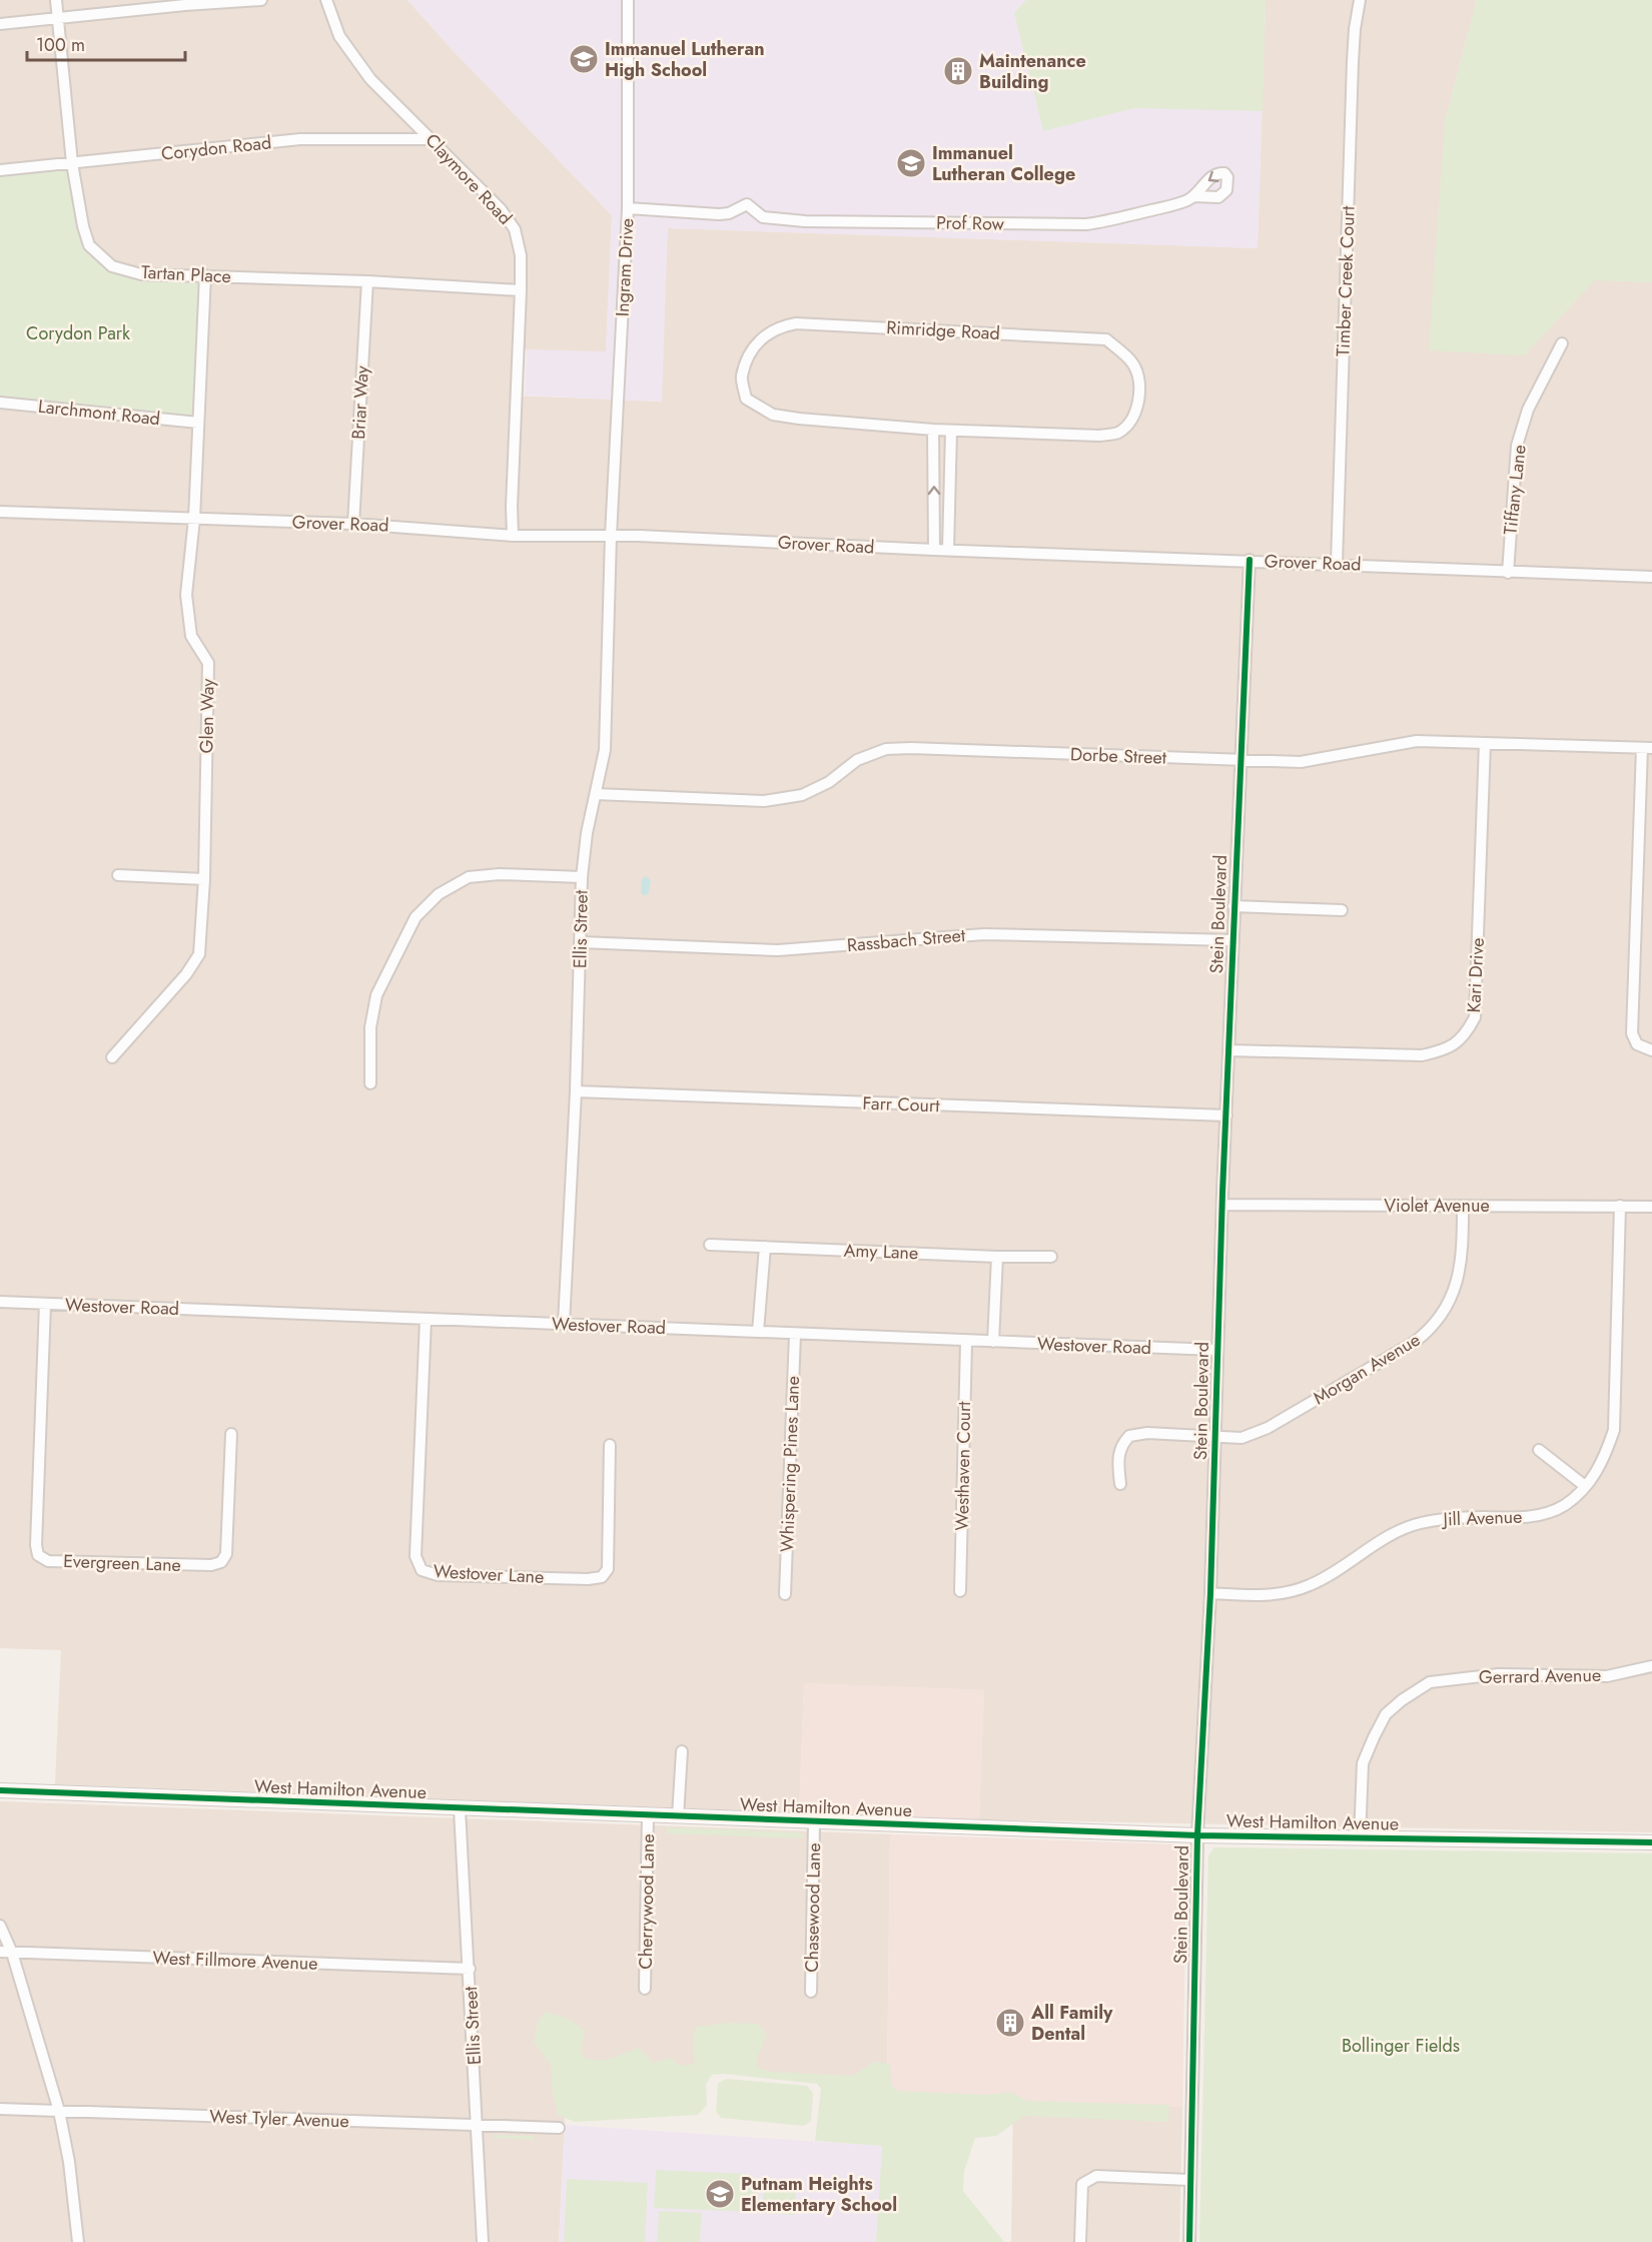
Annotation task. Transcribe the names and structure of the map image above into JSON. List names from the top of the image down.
{
  "streets": {
    "street": [
      "Corydon Road",
      "Claymore Road",
      "Prof Row",
      "Ingram Drive",
      "Tartan Place",
      "Timber Creek Court",
      "Rimridge Road",
      "Briar Way",
      "Larchmont Road",
      "Tiffany Lane",
      "Grover Road",
      "Glen Way",
      "Dorbe Street",
      "Stein Boulevard",
      "Ellis Street",
      "Rassbach Street",
      "Kari Drive",
      "Farr Court",
      "Violet Avenue",
      "Amy Lane",
      "Westover Road",
      "Morgan Avenue",
      "Whispering Pines Lane",
      "Westhaven Court",
      "Jill Avenue",
      "Evergreen Lane",
      "Westover Lane",
      "Gerrard Avenue",
      "West Hamilton Avenue",
      "Cherrywood Lane",
      "Chasewood Lane",
      "West Fillmore Avenue",
      "West Tyler Avenue"
    ]
  },
  "crossings": [
    ["Corydon Road", "Claymore Road"],
    ["Corydon Road", "Tartan Place"],
    ["Claymore Road", "Tartan Place"],
    ["Claymore Road", "Grover Road"],
    ["Prof Row", "Ingram Drive"],
    ["Ingram Drive", "Grover Road"],
    ["Ingram Drive", "Ellis Street"],
    ["Tartan Place", "Briar Way"],
    ["Tartan Place", "Glen Way"],
    ["Timber Creek Court", "Grover Road"],
    ["Briar Way", "Grover Road"],
    ["Larchmont Road", "Glen Way"],
    ["Tiffany Lane", "Grover Road"],
    ["Grover Road", "Glen Way"],
    ["Grover Road", "Stein Boulevard"],
    ["Grover Road", "Ellis Street"],
    ["Dorbe Street", "Stein Boulevard"],
    ["Dorbe Street", "Ellis Street"],
    ["Dorbe Street", "Kari Drive"],
    ["Stein Boulevard", "Rassbach Street"],
    ["Stein Boulevard", "Kari Drive"],
    ["Stein Boulevard", "Farr Court"],
    ["Stein Boulevard", "Violet Avenue"],
    ["Stein Boulevard", "Westover Road"],
    ["Stein Boulevard", "Morgan Avenue"],
    ["Stein Boulevard", "Jill Avenue"],
    ["Stein Boulevard", "West Hamilton Avenue"],
    ["Ellis Street", "Rassbach Street"],
    ["Ellis Street", "Farr Court"],
    ["Ellis Street", "Westover Road"],
    ["Ellis Street", "West Hamilton Avenue"],
    ["Ellis Street", "West Fillmore Avenue"],
    ["Ellis Street", "West Tyler Avenue"],
    ["Violet Avenue", "Morgan Avenue"],
    ["Violet Avenue", "Jill Avenue"],
    ["Westover Road", "Whispering Pines Lane"],
    ["Westover Road", "Westhaven Court"],
    ["Westover Road", "Evergreen Lane"],
    ["Westover Road", "Westover Lane"],
    ["Gerrard Avenue", "West Hamilton Avenue"],
    ["West Hamilton Avenue", "Cherrywood Lane"],
    ["West Hamilton Avenue", "Chasewood Lane"]
  ],
  "parks": ["Corydon Park", "Bollinger Fields"],
  "places": {
    "school or university": ["Immanuel Lutheran High School", "Immanuel Lutheran College", "Putnam Heights Elementary School"],
    "building": ["Maintenance Building", "All Family Dental"]
  },
  "scale_bar": "100 m"
}
